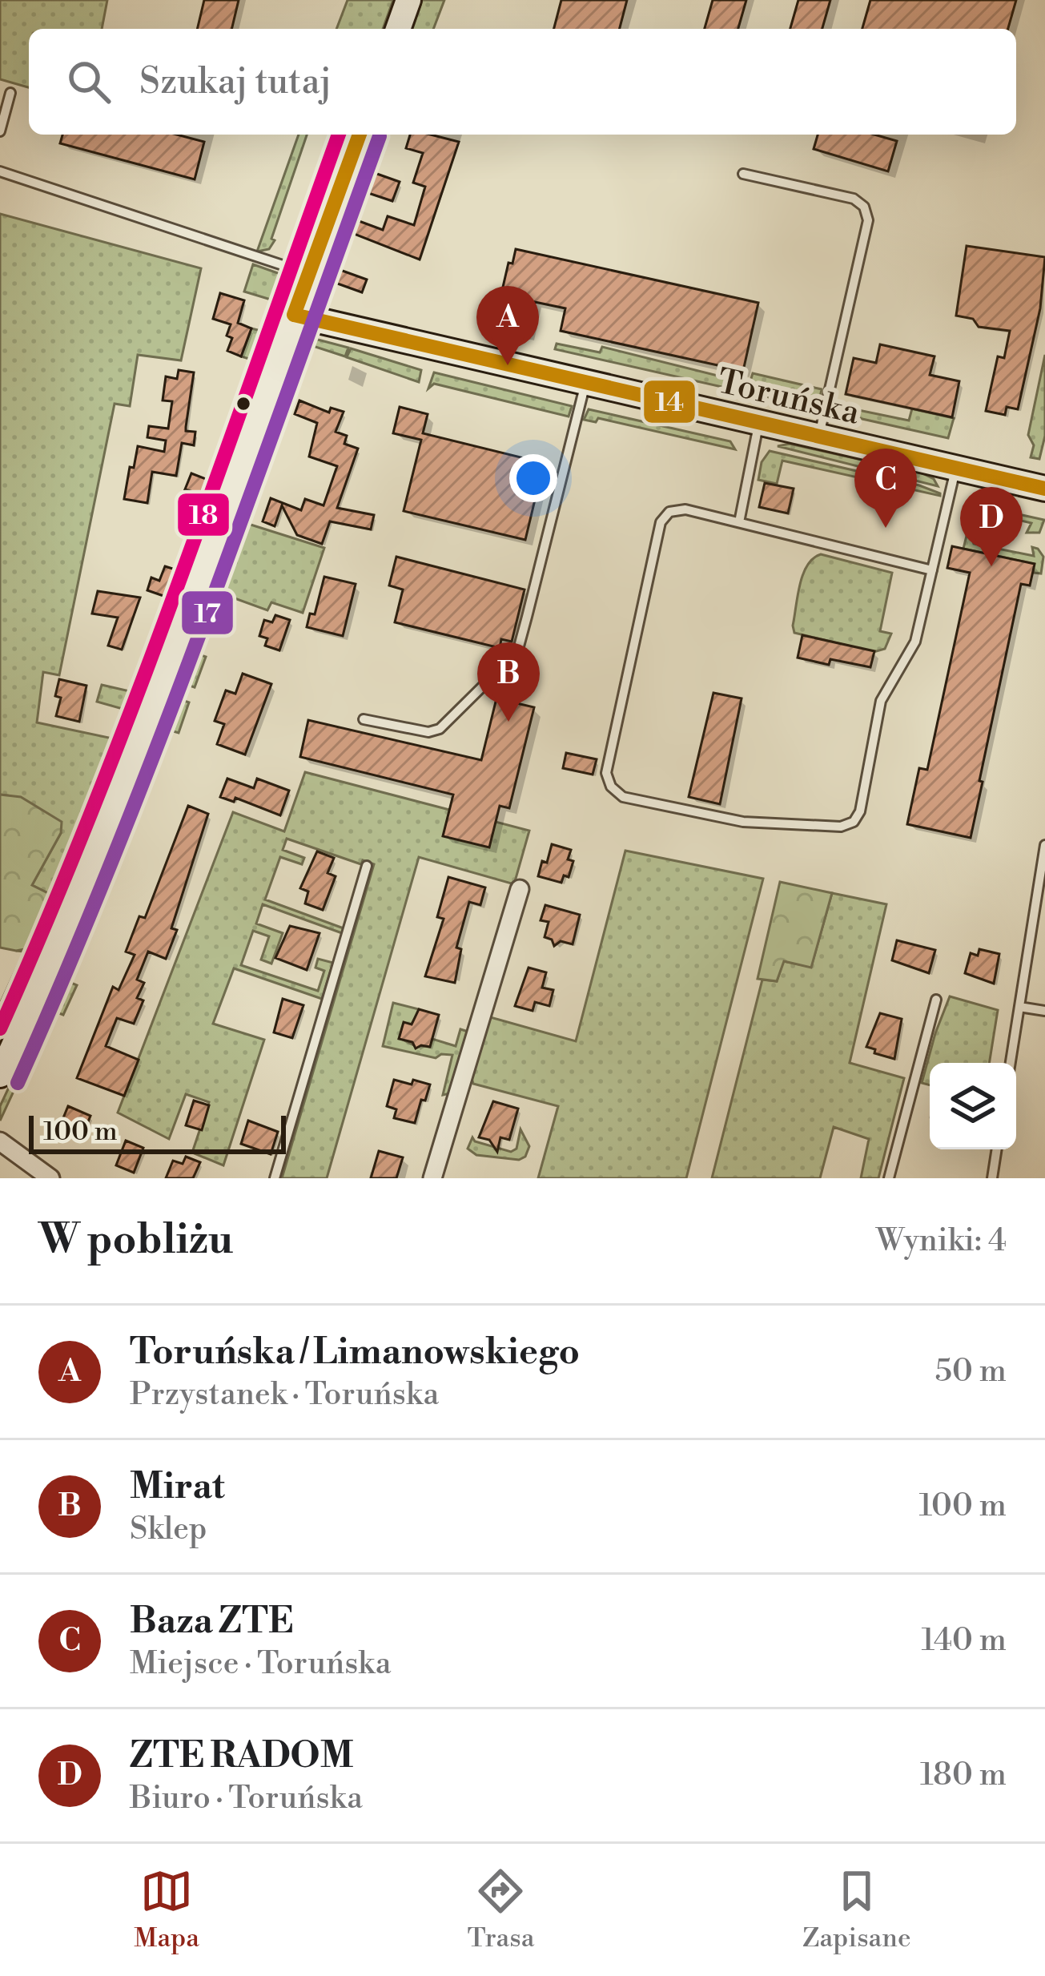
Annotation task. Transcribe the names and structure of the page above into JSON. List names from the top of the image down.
{
  "streets": {
    "street": ["Toruńska"]
  },
  "lines": ["transit line 14", "transit line 18", "transit line 17"],
  "scale_bar": "100 m",
  "page": {
    "search": "Szukaj tutaj",
    "pins": [
      "A",
      "C",
      "D",
      "B"
    ],
    "scale": "100 m",
    "heading": ["W pobliżu", "Wyniki: 4"],
    "list": [
      {
        "mark": "A",
        "name": "Toruńska / Limanowskiego",
        "note": "Przystanek · Toruńska",
        "value": "50 m"
      },
      {
        "mark": "B",
        "name": "Mirat",
        "note": "Sklep",
        "value": "100 m"
      },
      {
        "mark": "C",
        "name": "Baza ZTE",
        "note": "Miejsce · Toruńska",
        "value": "140 m"
      },
      {
        "mark": "D",
        "name": "ZTE RADOM",
        "note": "Biuro · Toruńska",
        "value": "180 m"
      }
    ],
    "nav": ["Mapa", "Trasa", "Zapisane"]
  }
}
